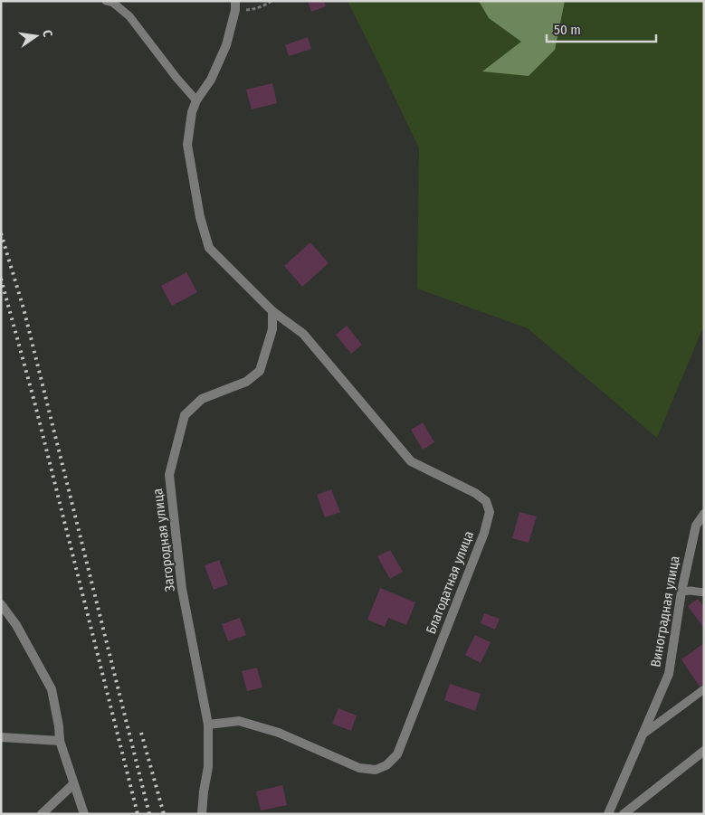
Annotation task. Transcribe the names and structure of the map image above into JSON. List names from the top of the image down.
{
  "streets": {
    "street": ["Загородная улица", "Благодатная улица", "Виноградная улица"]
  },
  "crossings": [
    ["Загородная улица", "Благодатная улица"]
  ],
  "scale_bar": "50 m",
  "north": "right"
}
